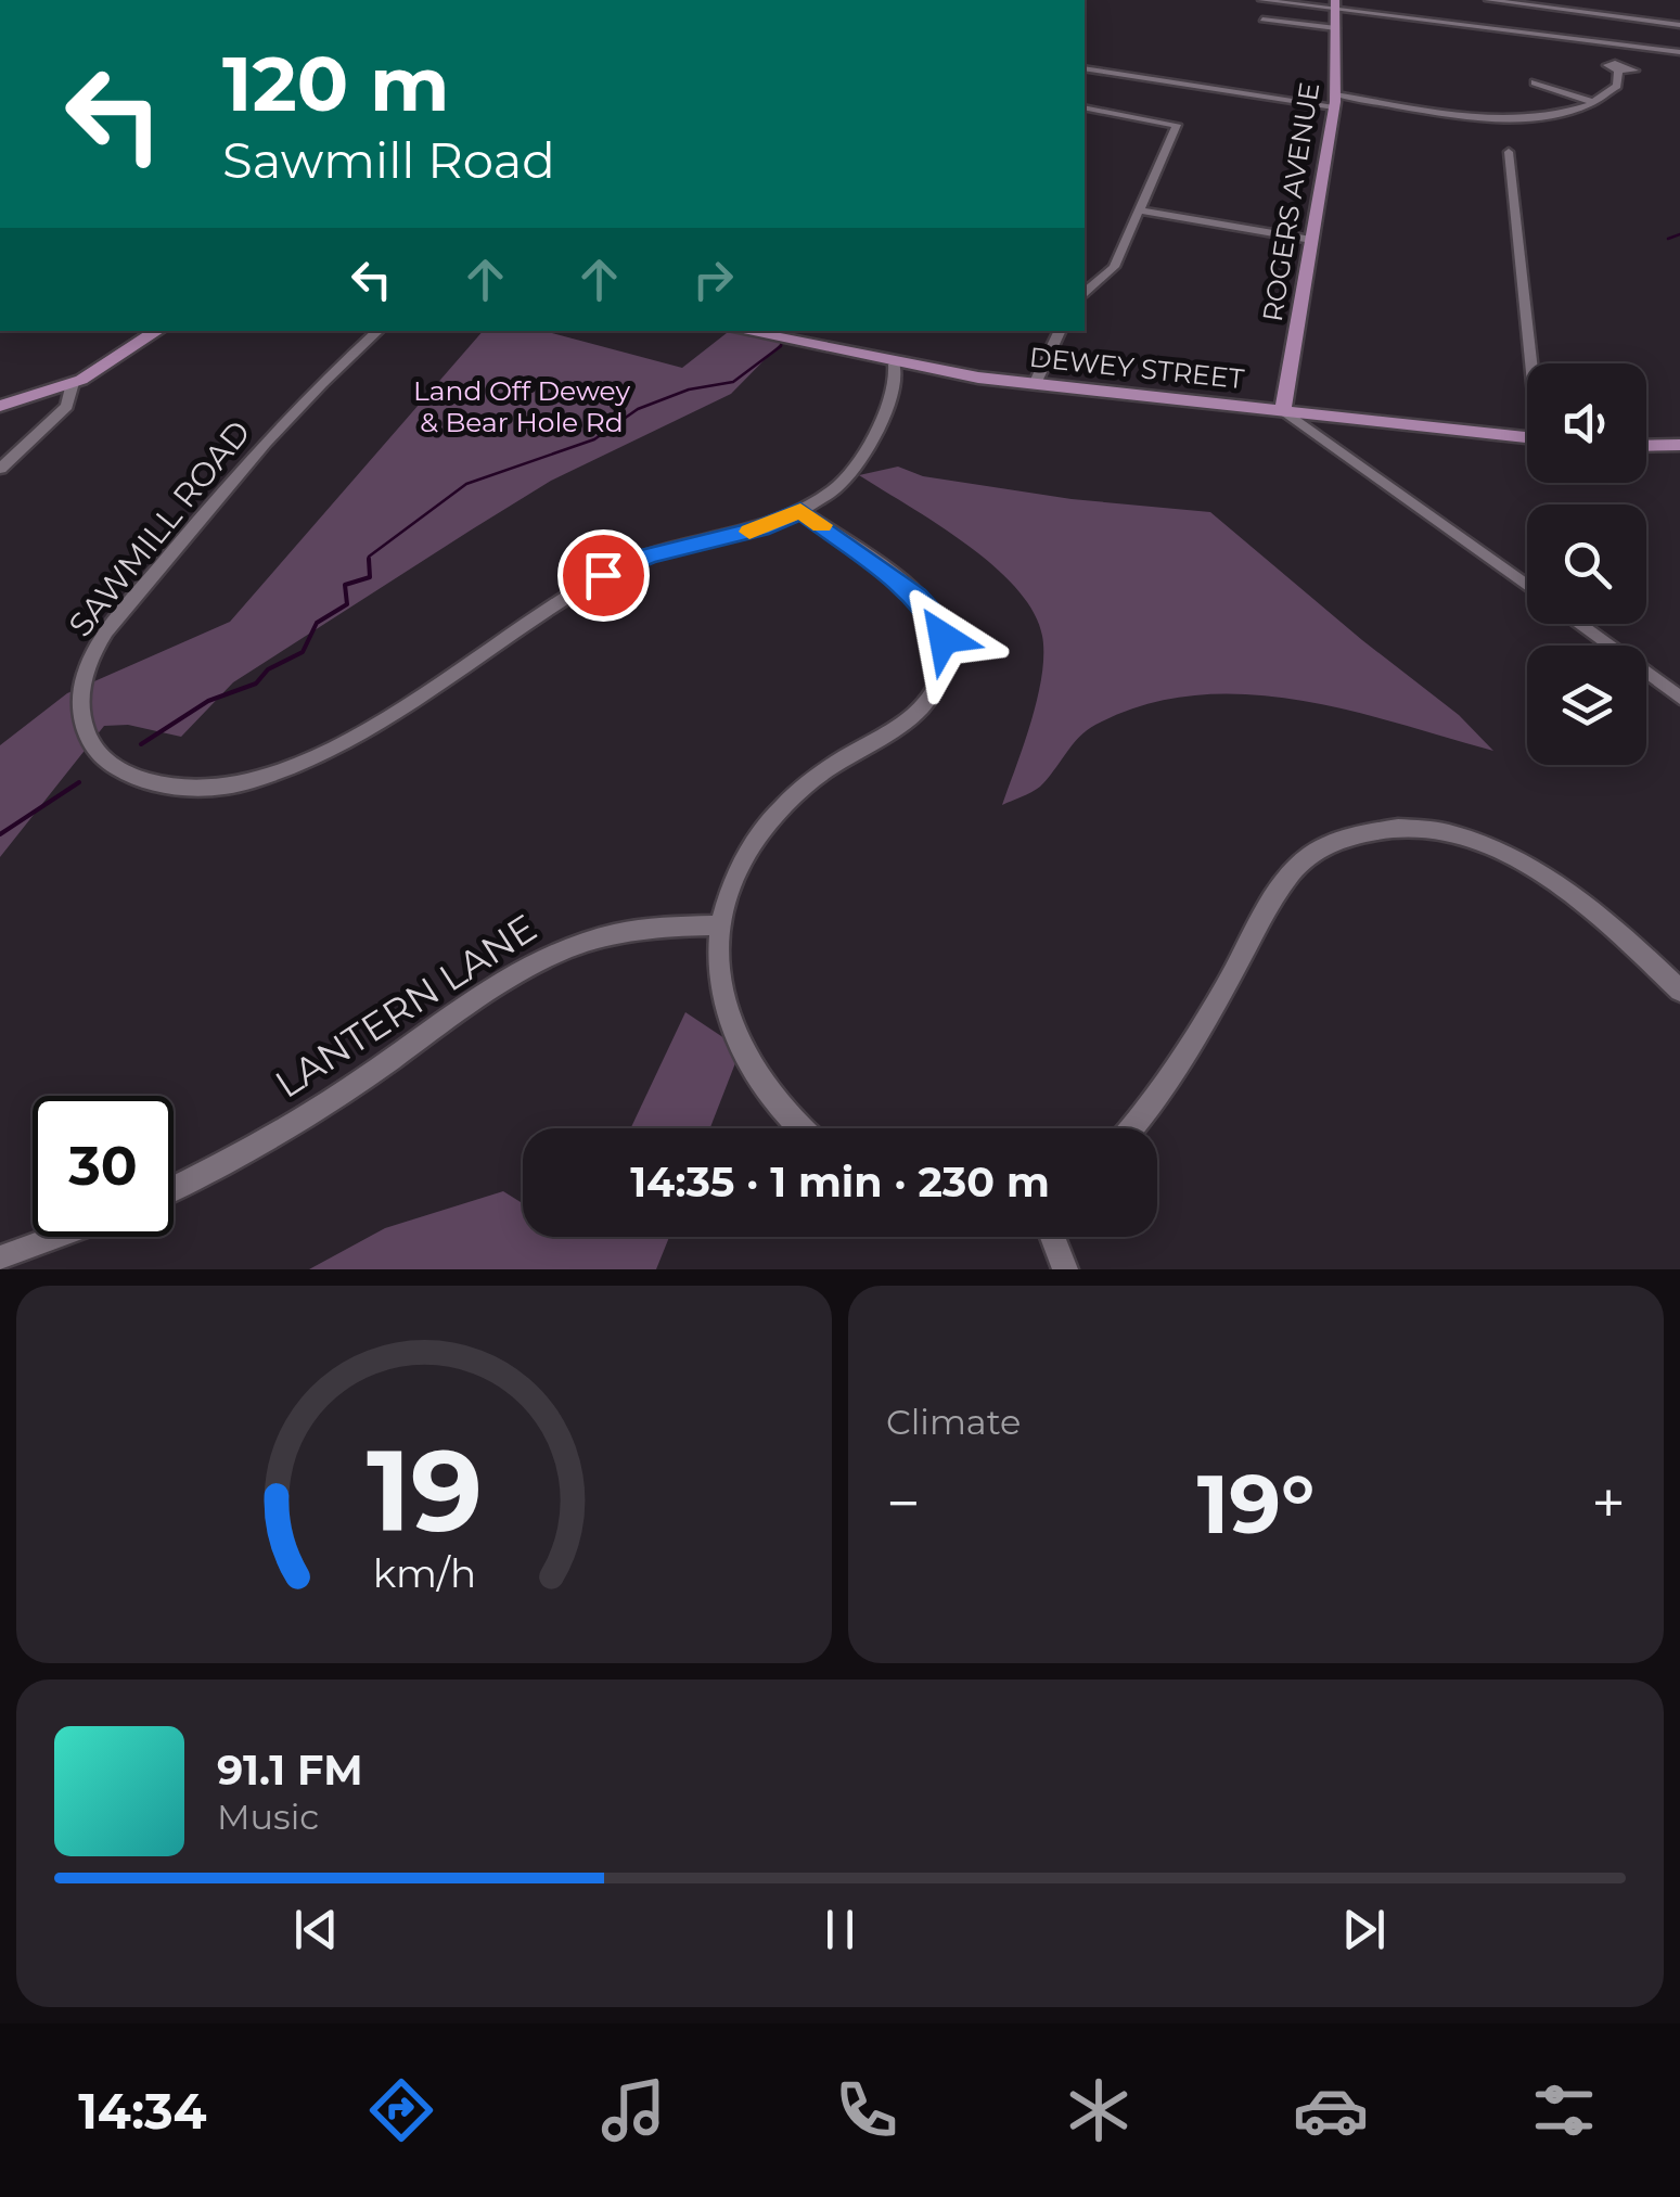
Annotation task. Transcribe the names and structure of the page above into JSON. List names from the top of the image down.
{
  "streets": {
    "main road": ["ROGERS AVENUE", "DEWEY STREET"],
    "street": ["SAWMILL ROAD", "LANTERN LANE"]
  },
  "crossings": [
    ["ROGERS AVENUE", "DEWEY STREET"],
    ["DEWEY STREET", "SAWMILL ROAD"]
  ],
  "parks": ["Land Off Dewey & Bear Hole Rd"],
  "page": {
    "turn": ["120 m", "Sawmill Road"],
    "limit": "30",
    "trip": "14:35 · 1 min · 230 m",
    "tile": "Climate",
    "heat": ["−", "19°", "+"],
    "song": ["91.1 FM", "Music"],
    "tabs": "14:34",
    "gauge": ["19", "km/h"]
  }
}
